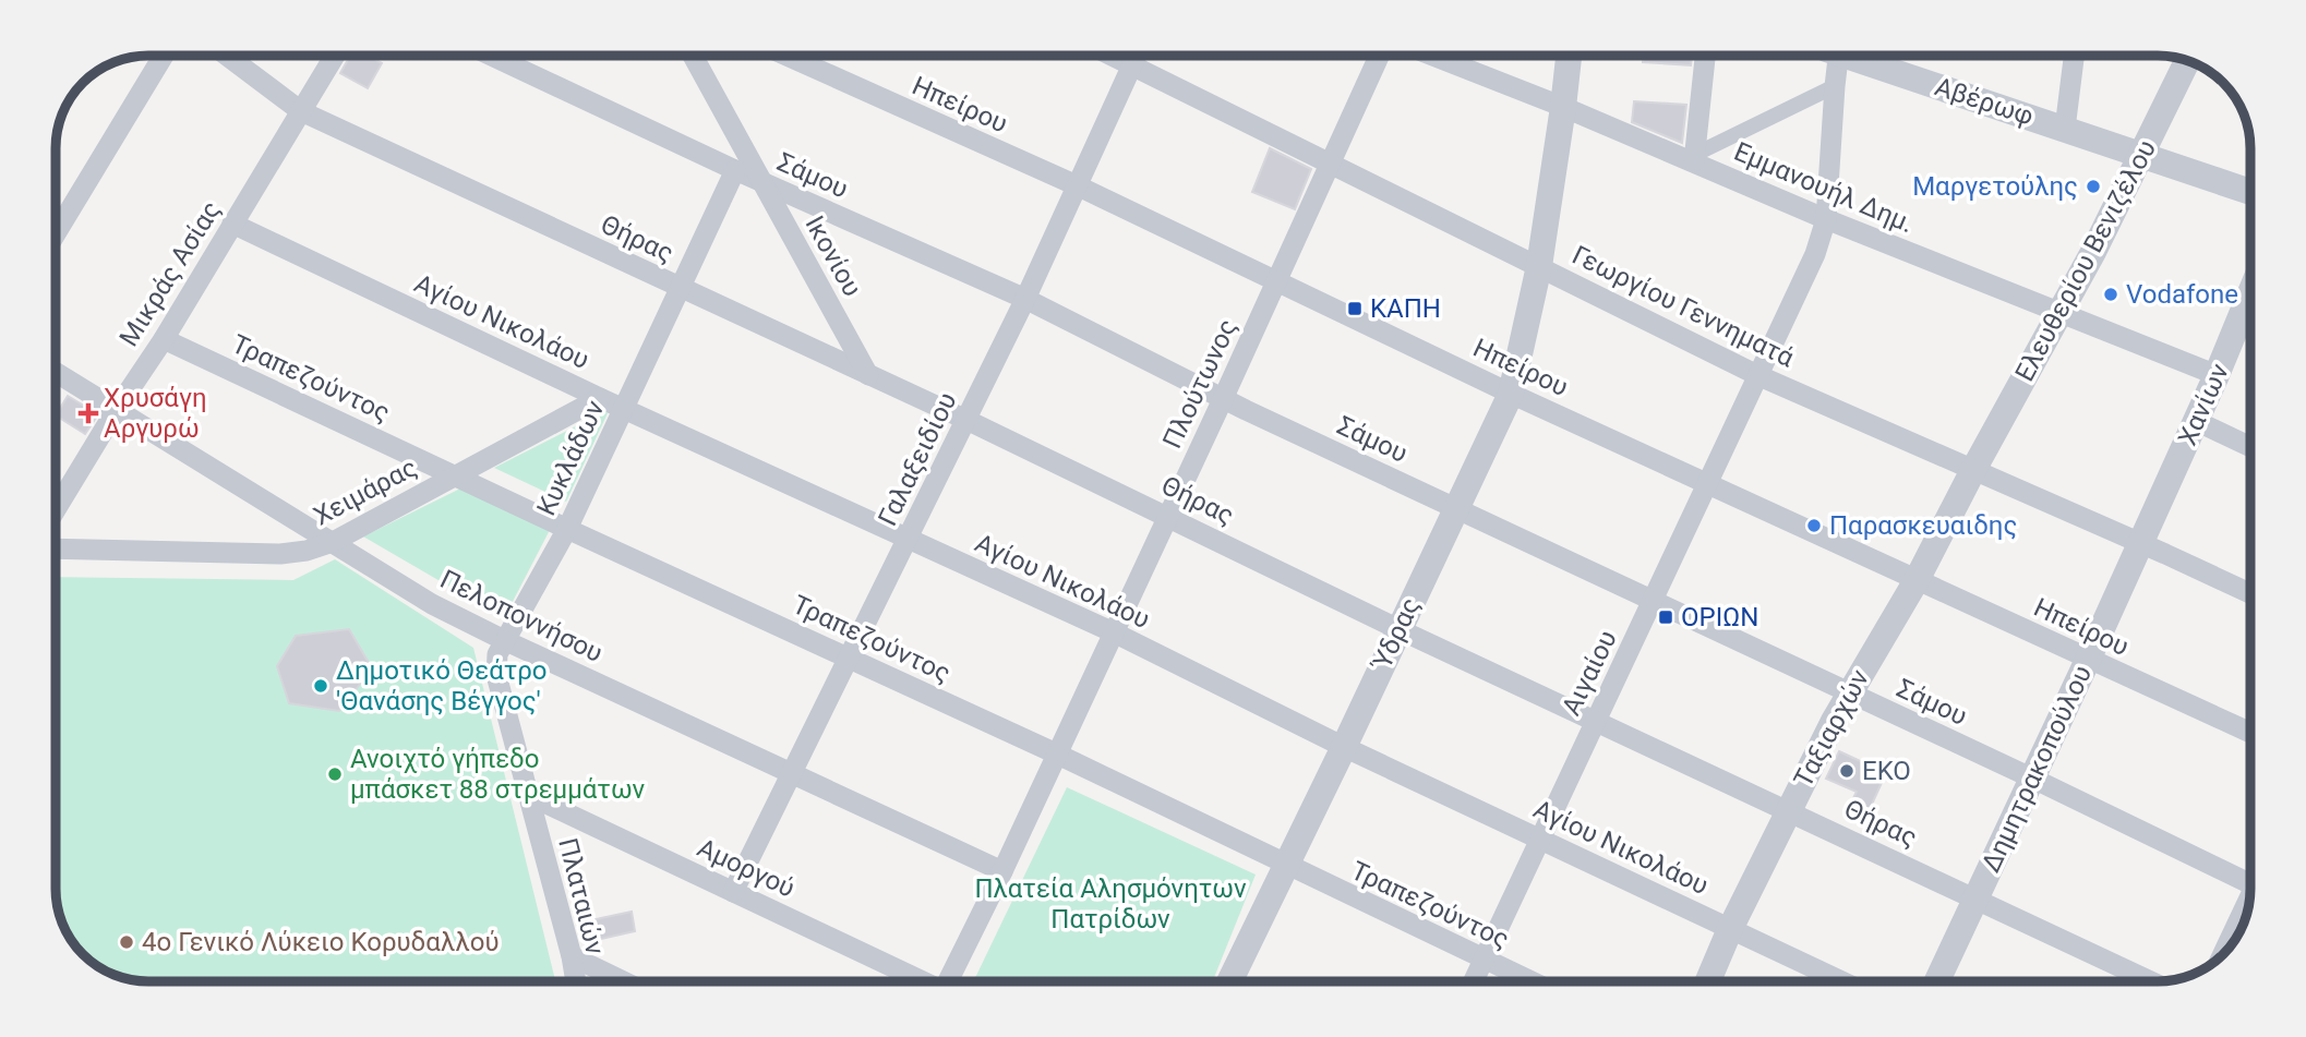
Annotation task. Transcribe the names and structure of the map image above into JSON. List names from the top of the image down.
{
  "streets": {
    "street": [
      "Αβέρωφ",
      "Ηπείρου",
      "Σάμου",
      "Εμμανουήλ Δημ.",
      "Θήρας",
      "Ικονίου",
      "Ελευθερίου Βενιζέλου",
      "Μικράς Ασίας",
      "Γεωργίου Γεννηματά",
      "Αγίου Νικολάου",
      "Τραπεζούντος",
      "Πλούτωνος",
      "Χανίων",
      "Κυκλάδων",
      "Γαλαξειδίου",
      "Χειμάρας",
      "Πελοποννήσου",
      "Ύδρας",
      "Αιγαίου",
      "Ταξιαρχών",
      "Δημητρακοπούλου",
      "Αμοργού",
      "Πλαταιών"
    ]
  },
  "crossings": [
    ["Αβέρωφ", "Ελευθερίου Βενιζέλου"],
    ["Ηπείρου", "Πλούτωνος"],
    ["Ηπείρου", "Γαλαξειδίου"],
    ["Ηπείρου", "Ύδρας"],
    ["Ηπείρου", "Αιγαίου"],
    ["Ηπείρου", "Ταξιαρχών"],
    ["Ηπείρου", "Δημητρακοπούλου"],
    ["Σάμου", "Ικονίου"],
    ["Σάμου", "Πλούτωνος"],
    ["Σάμου", "Κυκλάδων"],
    ["Σάμου", "Γαλαξειδίου"],
    ["Σάμου", "Ύδρας"],
    ["Σάμου", "Αιγαίου"],
    ["Σάμου", "Ταξιαρχών"],
    ["Σάμου", "Δημητρακοπούλου"],
    ["Εμμανουήλ Δημ.", "Ελευθερίου Βενιζέλου"],
    ["Εμμανουήλ Δημ.", "Χανίων"],
    ["Εμμανουήλ Δημ.", "Ύδρας"],
    ["Εμμανουήλ Δημ.", "Αιγαίου"],
    ["Θήρας", "Ικονίου"],
    ["Θήρας", "Μικράς Ασίας"],
    ["Θήρας", "Πλούτωνος"],
    ["Θήρας", "Κυκλάδων"],
    ["Θήρας", "Γαλαξειδίου"],
    ["Θήρας", "Ύδρας"],
    ["Θήρας", "Αιγαίου"],
    ["Θήρας", "Ταξιαρχών"],
    ["Θήρας", "Δημητρακοπούλου"],
    ["Ελευθερίου Βενιζέλου", "Γεωργίου Γεννηματά"],
    ["Ελευθερίου Βενιζέλου", "Ταξιαρχών"],
    ["Μικράς Ασίας", "Αγίου Νικολάου"],
    ["Μικράς Ασίας", "Τραπεζούντος"],
    ["Μικράς Ασίας", "Πελοποννήσου"],
    ["Γεωργίου Γεννηματά", "Πλούτωνος"],
    ["Γεωργίου Γεννηματά", "Χανίων"],
    ["Γεωργίου Γεννηματά", "Γαλαξειδίου"],
    ["Γεωργίου Γεννηματά", "Ύδρας"],
    ["Γεωργίου Γεννηματά", "Αιγαίου"],
    ["Γεωργίου Γεννηματά", "Ταξιαρχών"],
    ["Γεωργίου Γεννηματά", "Δημητρακοπούλου"],
    ["Αγίου Νικολάου", "Πλούτωνος"],
    ["Αγίου Νικολάου", "Κυκλάδων"],
    ["Αγίου Νικολάου", "Γαλαξειδίου"],
    ["Αγίου Νικολάου", "Χειμάρας"],
    ["Αγίου Νικολάου", "Ύδρας"],
    ["Αγίου Νικολάου", "Αιγαίου"],
    ["Αγίου Νικολάου", "Ταξιαρχών"],
    ["Τραπεζούντος", "Πλούτωνος"],
    ["Τραπεζούντος", "Κυκλάδων"],
    ["Τραπεζούντος", "Γαλαξειδίου"],
    ["Τραπεζούντος", "Χειμάρας"],
    ["Τραπεζούντος", "Ύδρας"],
    ["Τραπεζούντος", "Αιγαίου"],
    ["Πλούτωνος", "Πελοποννήσου"],
    ["Χανίων", "Δημητρακοπούλου"],
    ["Κυκλάδων", "Πελοποννήσου"],
    ["Κυκλάδων", "Πλαταιών"],
    ["Γαλαξειδίου", "Πελοποννήσου"],
    ["Γαλαξειδίου", "Αμοργού"],
    ["Χειμάρας", "Πελοποννήσου"],
    ["Πελοποννήσου", "Πλαταιών"],
    ["Αμοργού", "Πλαταιών"]
  ],
  "parks": ["Πλατεία Αλησμόνητων Πατρίδων"],
  "places": {
    "other": [
      "Μαργετούλης",
      "Vodafone",
      "Παρασκευαιδης",
      "Δημοτικό Θεάτρο 'Θανάσης Βέγγος'",
      "EKO",
      "Ανοιχτό γήπεδο μπάσκετ 88 στρεμμάτων",
      "4ο Γενικό Λύκειο Κορυδαλλού"
    ],
    "transit": ["ΚΑΠΗ", "ΟΡΙΩΝ"],
    "health": ["Χρυσάγη Αργυρώ"]
  }
}
